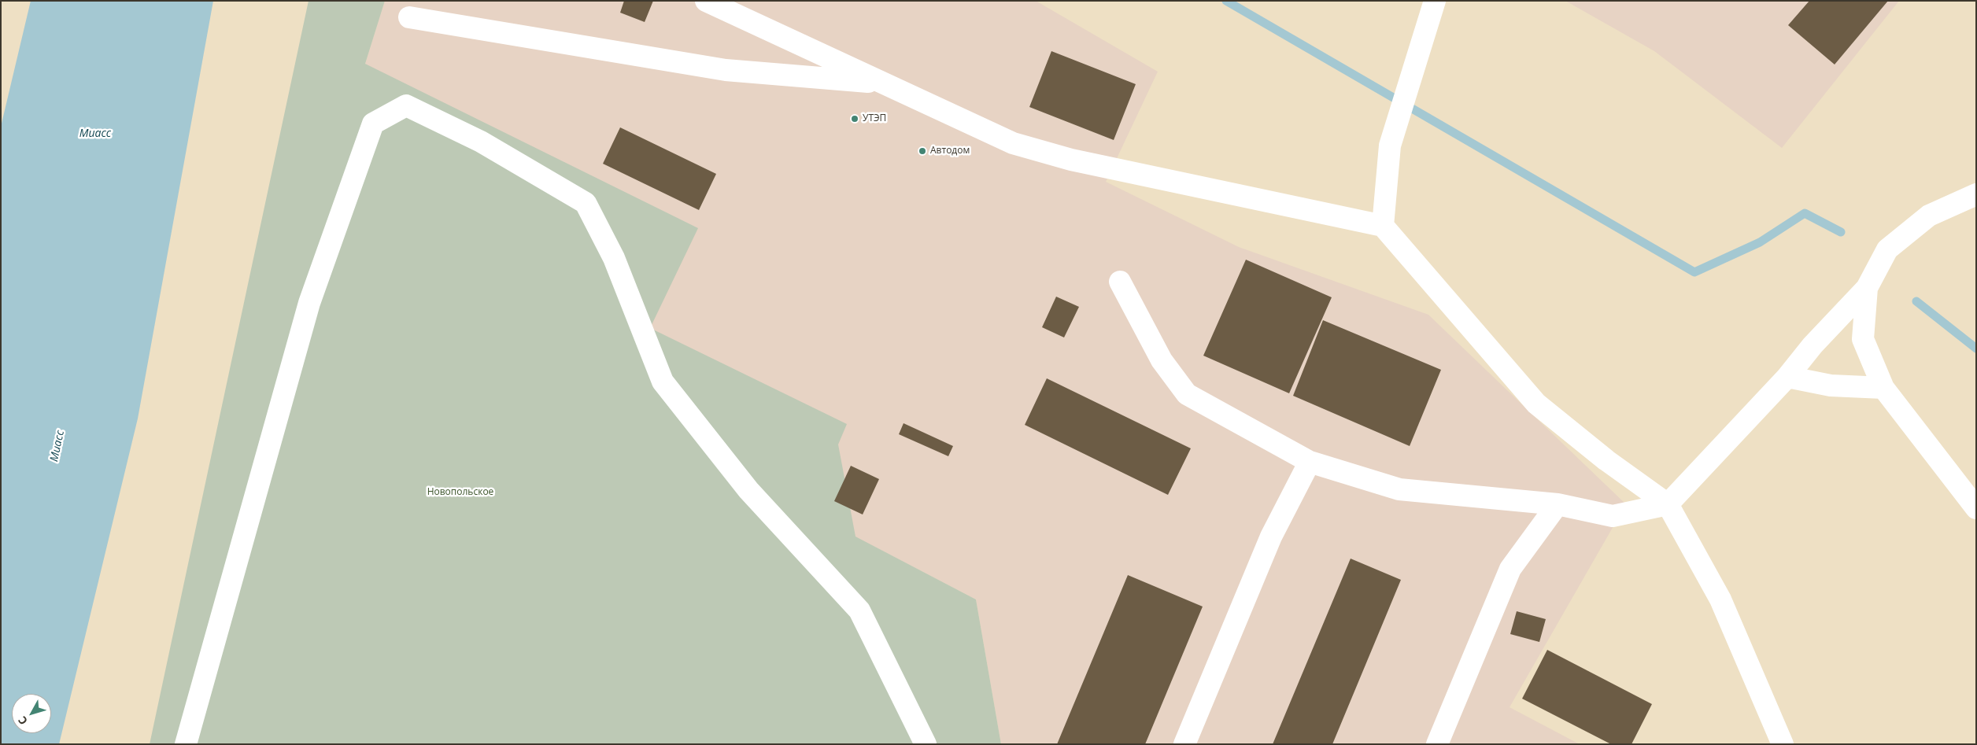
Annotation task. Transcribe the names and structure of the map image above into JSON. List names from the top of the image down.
{
  "water": ["Миасс"],
  "parks": ["Новопольское"],
  "places": ["УТЭП", "Автодом"],
  "north": "bottom left"
}
